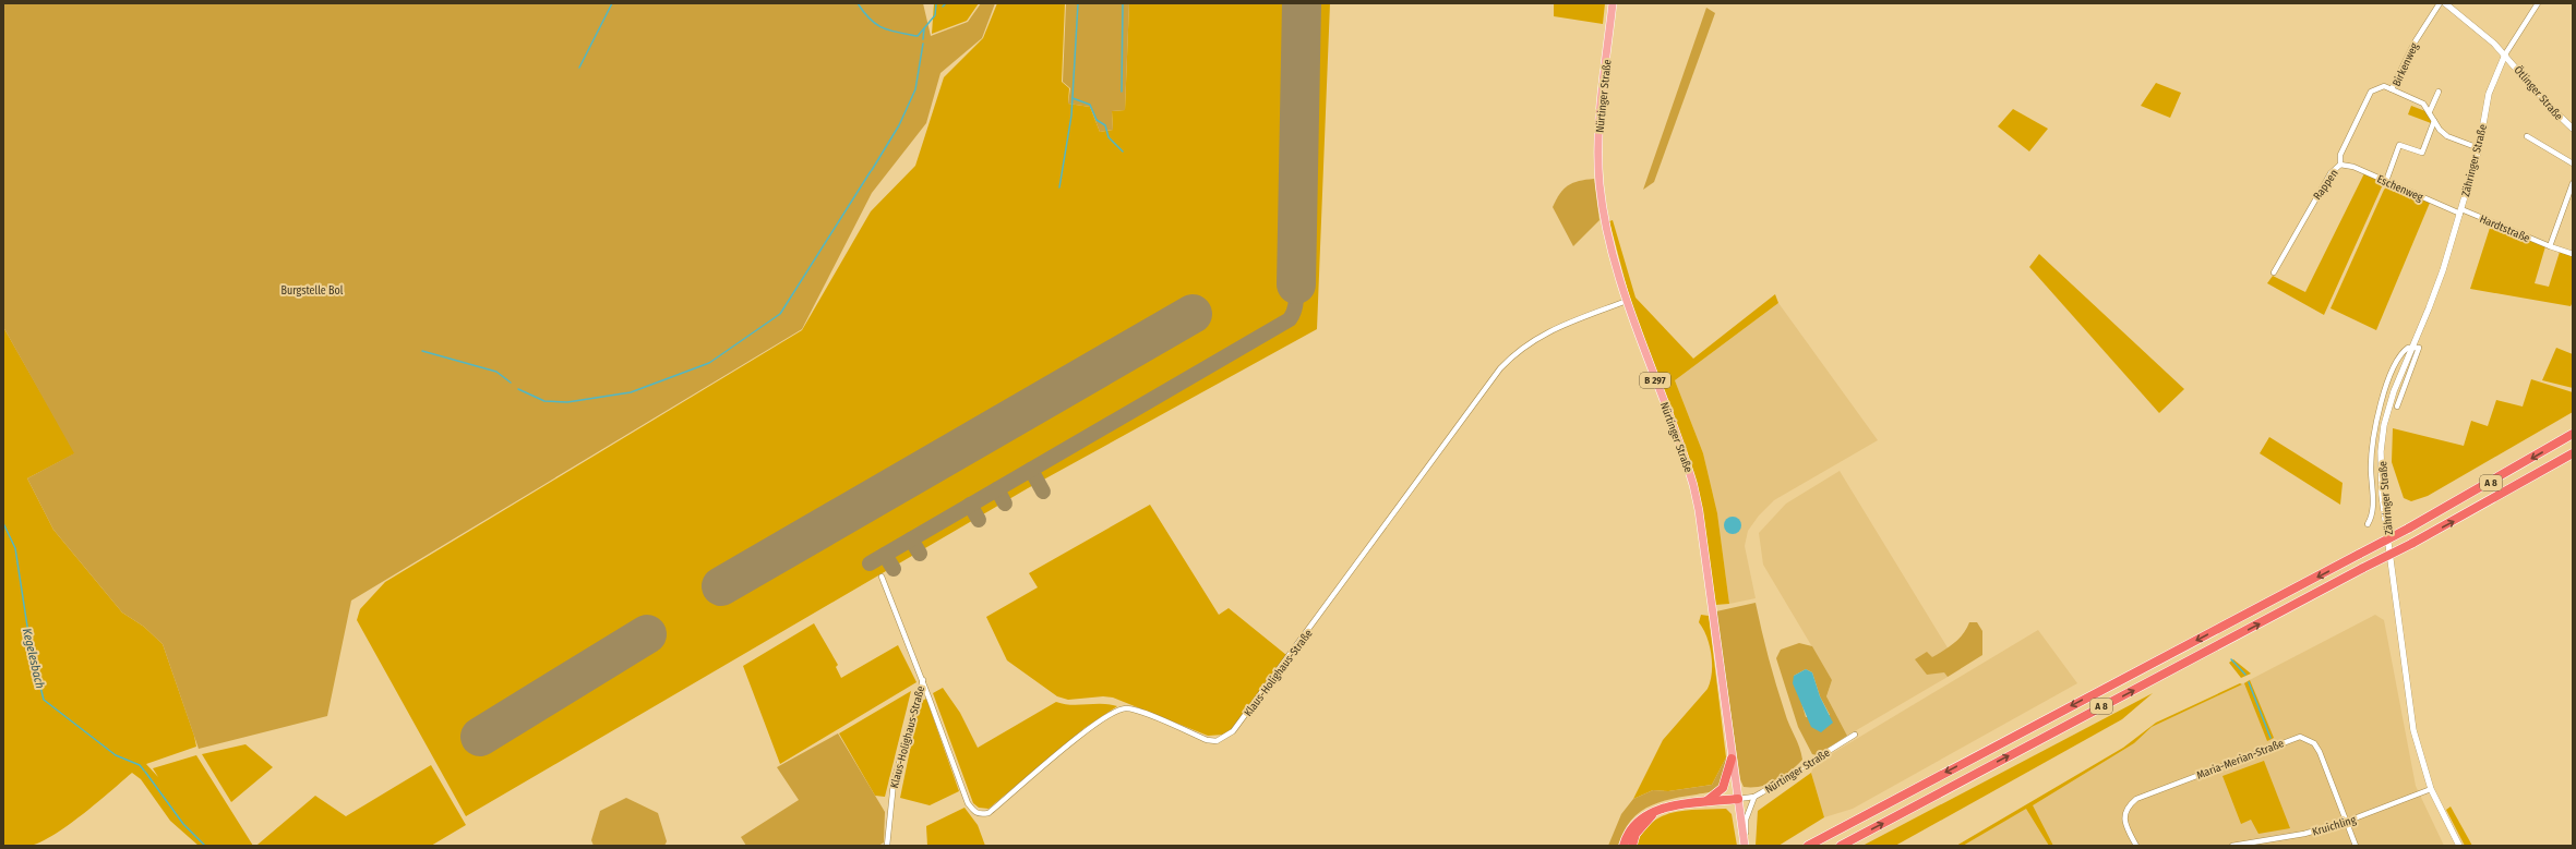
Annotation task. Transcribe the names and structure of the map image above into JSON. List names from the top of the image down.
{
  "streets": {
    "highway": ["A 8"],
    "main road": ["Nürtinger Straße", "B 297"],
    "street": [
      "Birkenweg",
      "Ötlinger Straße",
      "Zähringer Straße",
      "Rappen",
      "Eschenweg",
      "Hardtstraße",
      "Klaus-Holighaus-Straße",
      "Maria-Merian-Straße",
      "Kruichling"
    ]
  },
  "crossings": [
    ["Birkenweg", "Zähringer Straße"],
    ["Birkenweg", "Rappen"],
    ["Ötlinger Straße", "Zähringer Straße"],
    ["Nürtinger Straße", "Klaus-Holighaus-Straße"],
    ["Zähringer Straße", "Eschenweg"],
    ["Zähringer Straße", "Hardtstraße"],
    ["Zähringer Straße", "Kruichling"],
    ["Rappen", "Eschenweg"],
    ["Eschenweg", "Hardtstraße"],
    ["Maria-Merian-Straße", "Kruichling"]
  ],
  "water": ["Kegelesbach"],
  "parks": ["Burgstelle Bol"]
}
